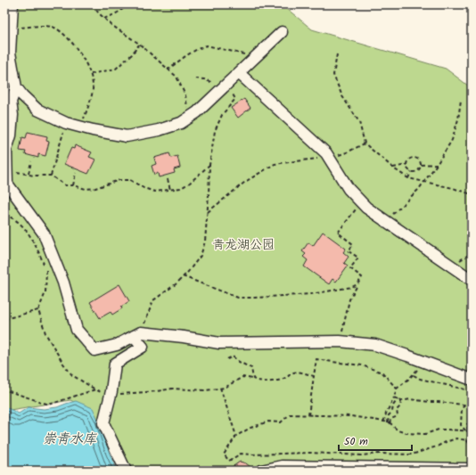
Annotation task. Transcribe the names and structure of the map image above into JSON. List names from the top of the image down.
{
  "water": ["崇青水库"],
  "parks": ["青龙湖公园"],
  "scale_bar": "50 m"
}
